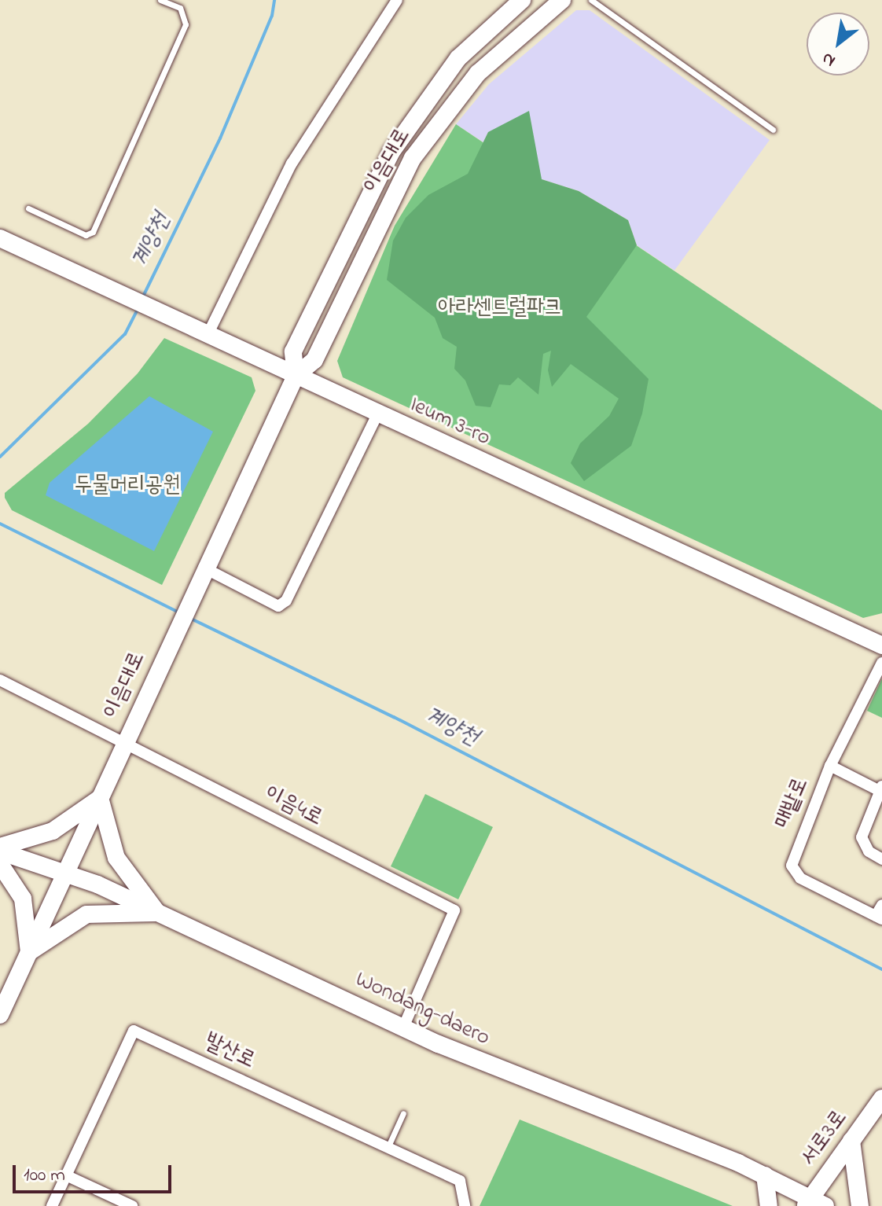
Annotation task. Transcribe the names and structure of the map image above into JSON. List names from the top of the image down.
{
  "streets": {
    "main road": [
      "이음대로",
      "Ieum 3-ro",
      "Wondang-daero",
      "서로3로"
    ],
    "street": ["매밭로", "이음4로", "발산로"]
  },
  "crossings": [
    ["이음대로", "Ieum 3-ro"],
    ["이음대로", "이음4로"],
    ["이음대로", "Wondang-daero"],
    ["이음4로", "Wondang-daero"],
    ["Wondang-daero", "서로3로"]
  ],
  "water": ["계양천"],
  "parks": ["아라센트럴파크", "두물머리공원"],
  "scale_bar": "100 m",
  "north": "bottom left"
}
